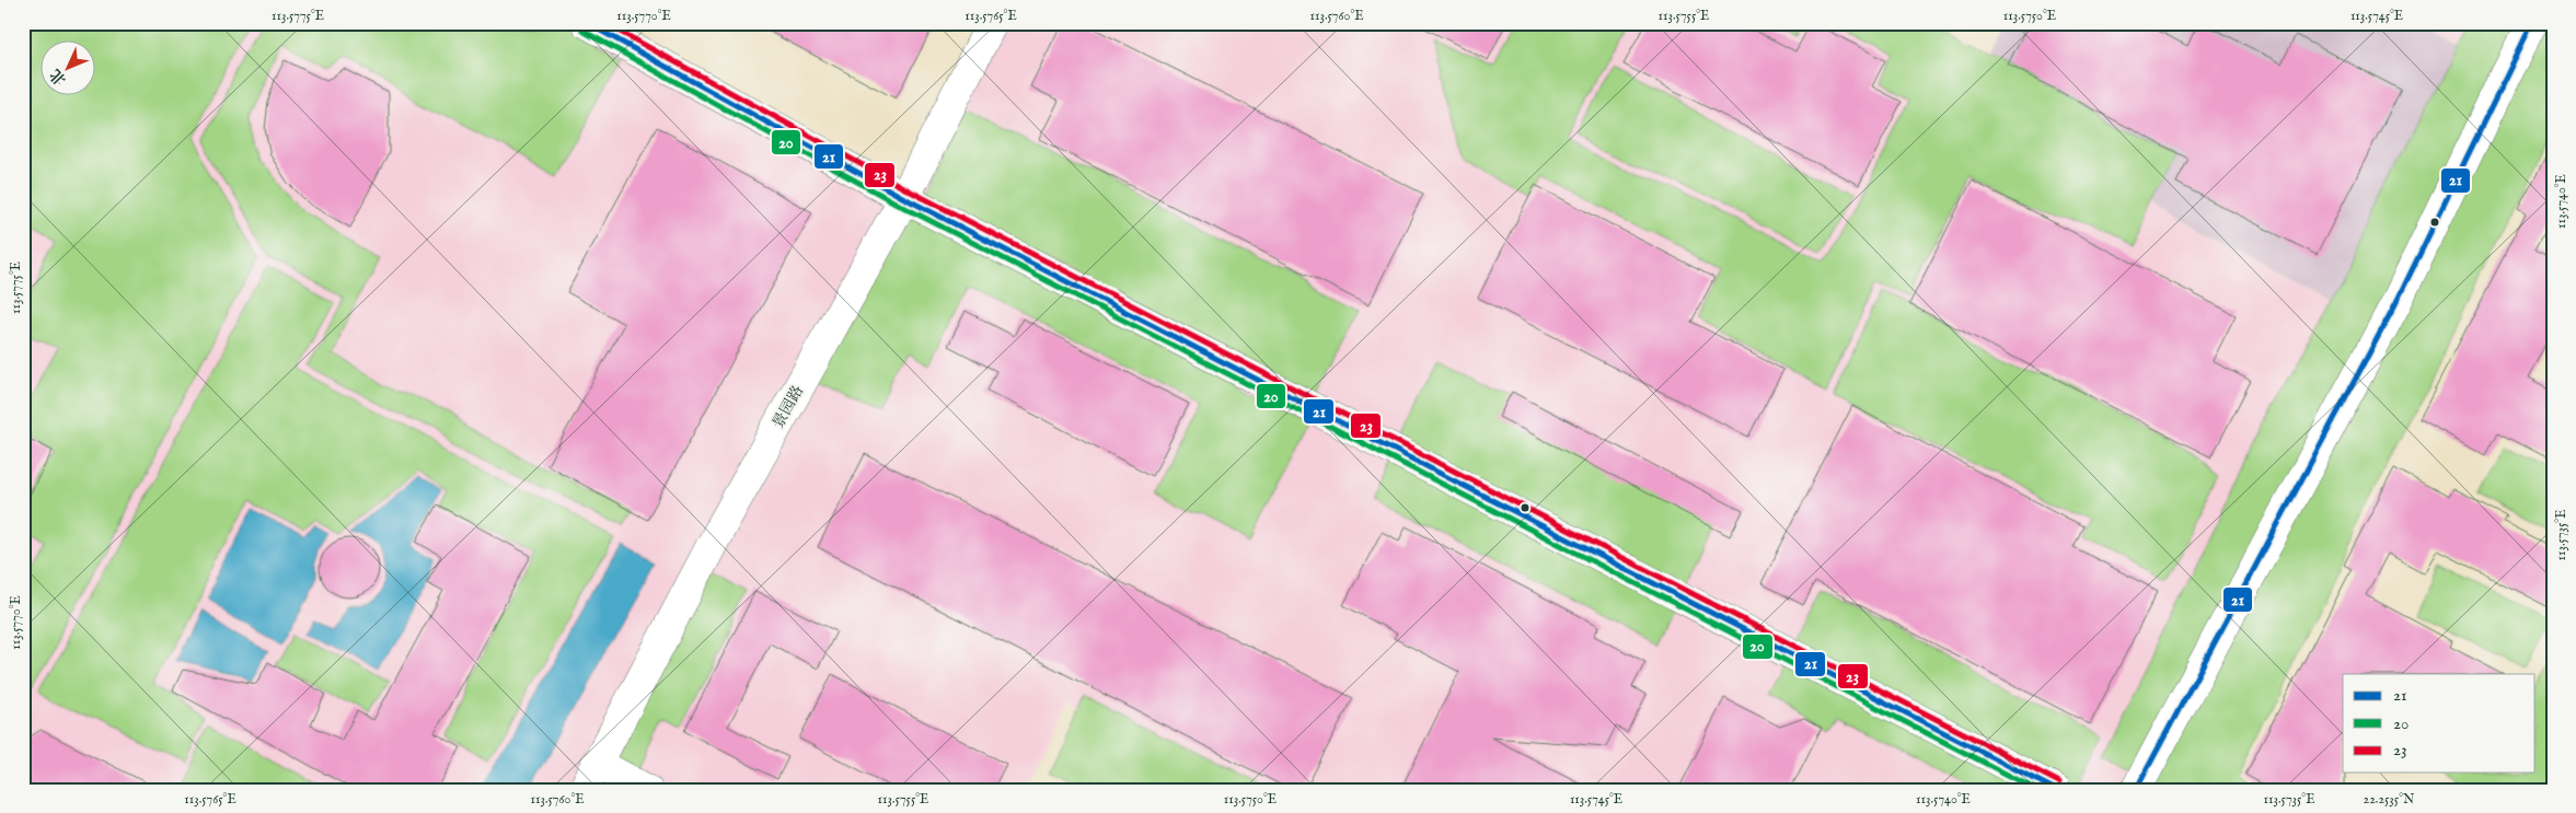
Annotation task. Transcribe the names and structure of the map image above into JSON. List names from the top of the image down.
{
  "streets": {
    "street": ["景园路"]
  },
  "lines": ["transit line 21", "transit line 23", "transit line 20"],
  "legend": ["21", "20", "23"],
  "north": "bottom left",
  "coordinates": [
    "113.5775°E",
    "113.5770°E",
    "113.5765°E",
    "113.5760°E",
    "113.5755°E",
    "113.5750°E",
    "113.5745°E",
    "113.5740°E",
    "113.5735°E",
    "22.2535°N"
  ]
}
